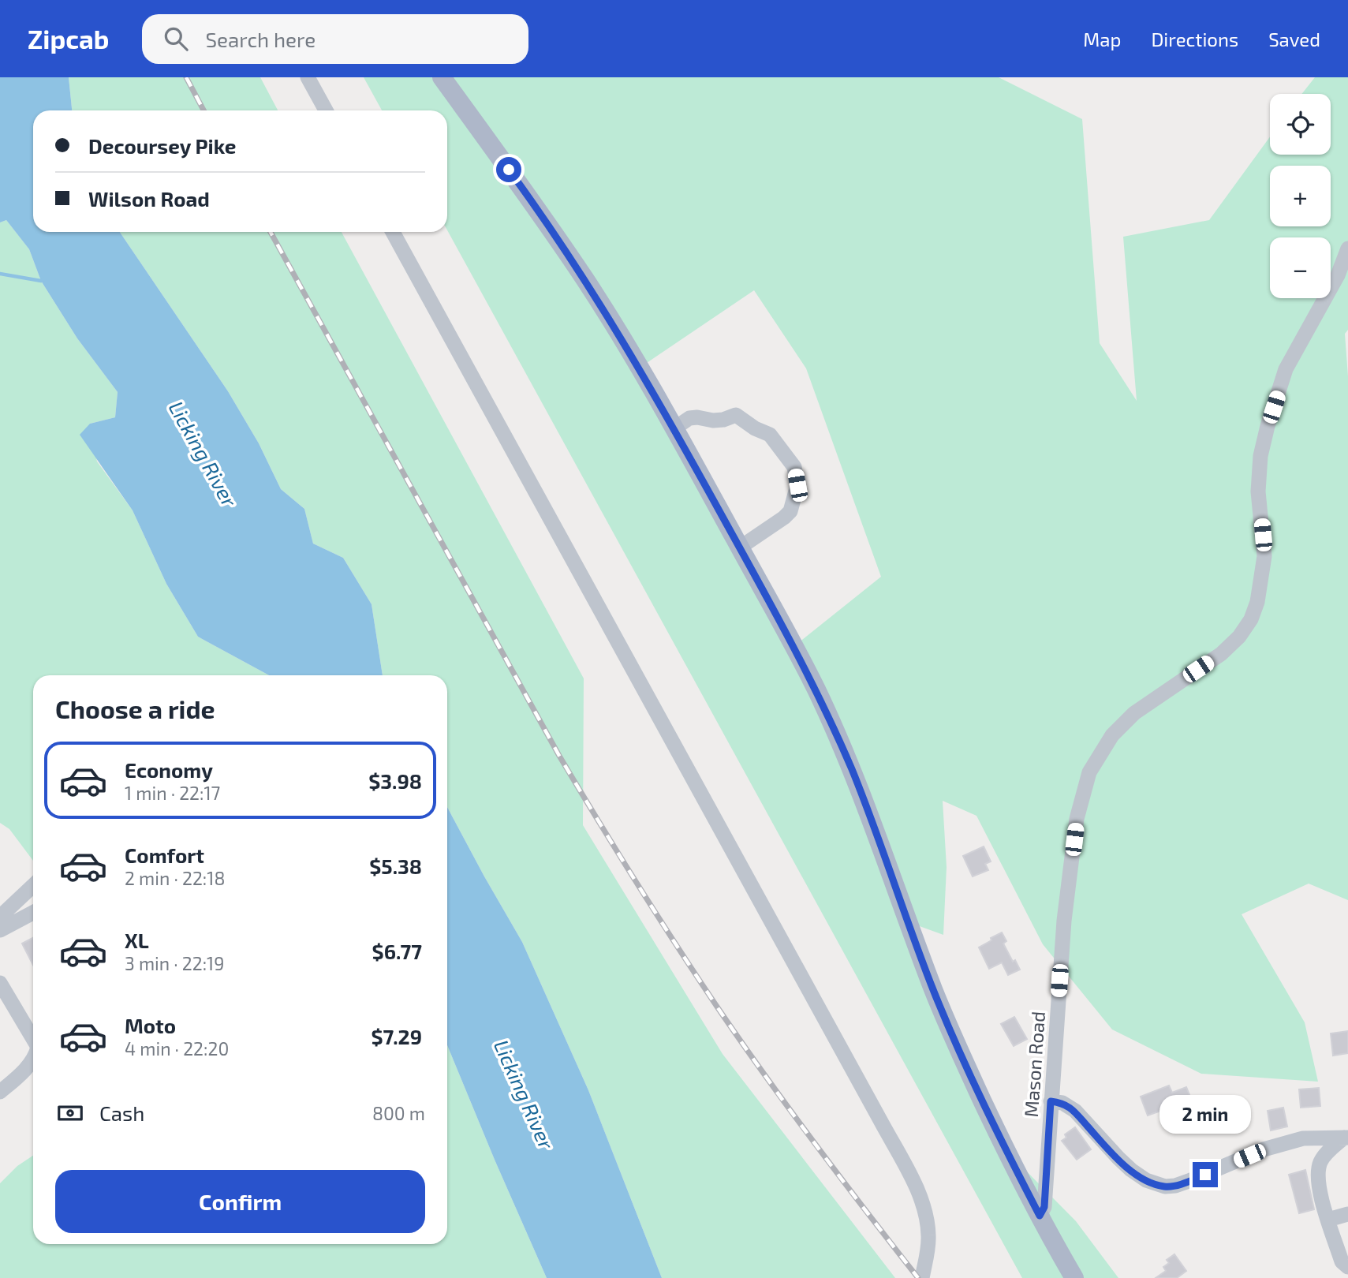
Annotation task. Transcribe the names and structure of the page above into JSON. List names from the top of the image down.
{
  "streets": {
    "street": ["Mason Road"]
  },
  "water": ["Licking River"],
  "page": {
    "header": "Zipcab",
    "search": "Search here",
    "nav": ["Map", "Directions", "Saved"],
    "map_buttons": ["+", "−"],
    "banner": ["Decoursey Pike", "Wilson Road"],
    "heading": "Choose a ride",
    "list": [
      {
        "name": "Economy",
        "note": "1 min · 22:17",
        "value": "$3.98"
      },
      {
        "name": "Comfort",
        "note": "2 min · 22:18",
        "value": "$5.38"
      },
      {
        "name": "XL",
        "note": "3 min · 22:19",
        "value": "$6.77"
      },
      {
        "name": "Moto",
        "note": "4 min · 22:20",
        "value": "$7.29"
      }
    ],
    "pay": ["Cash", "800 m"],
    "bubble": "2 min",
    "buttons": "Confirm"
  }
}
